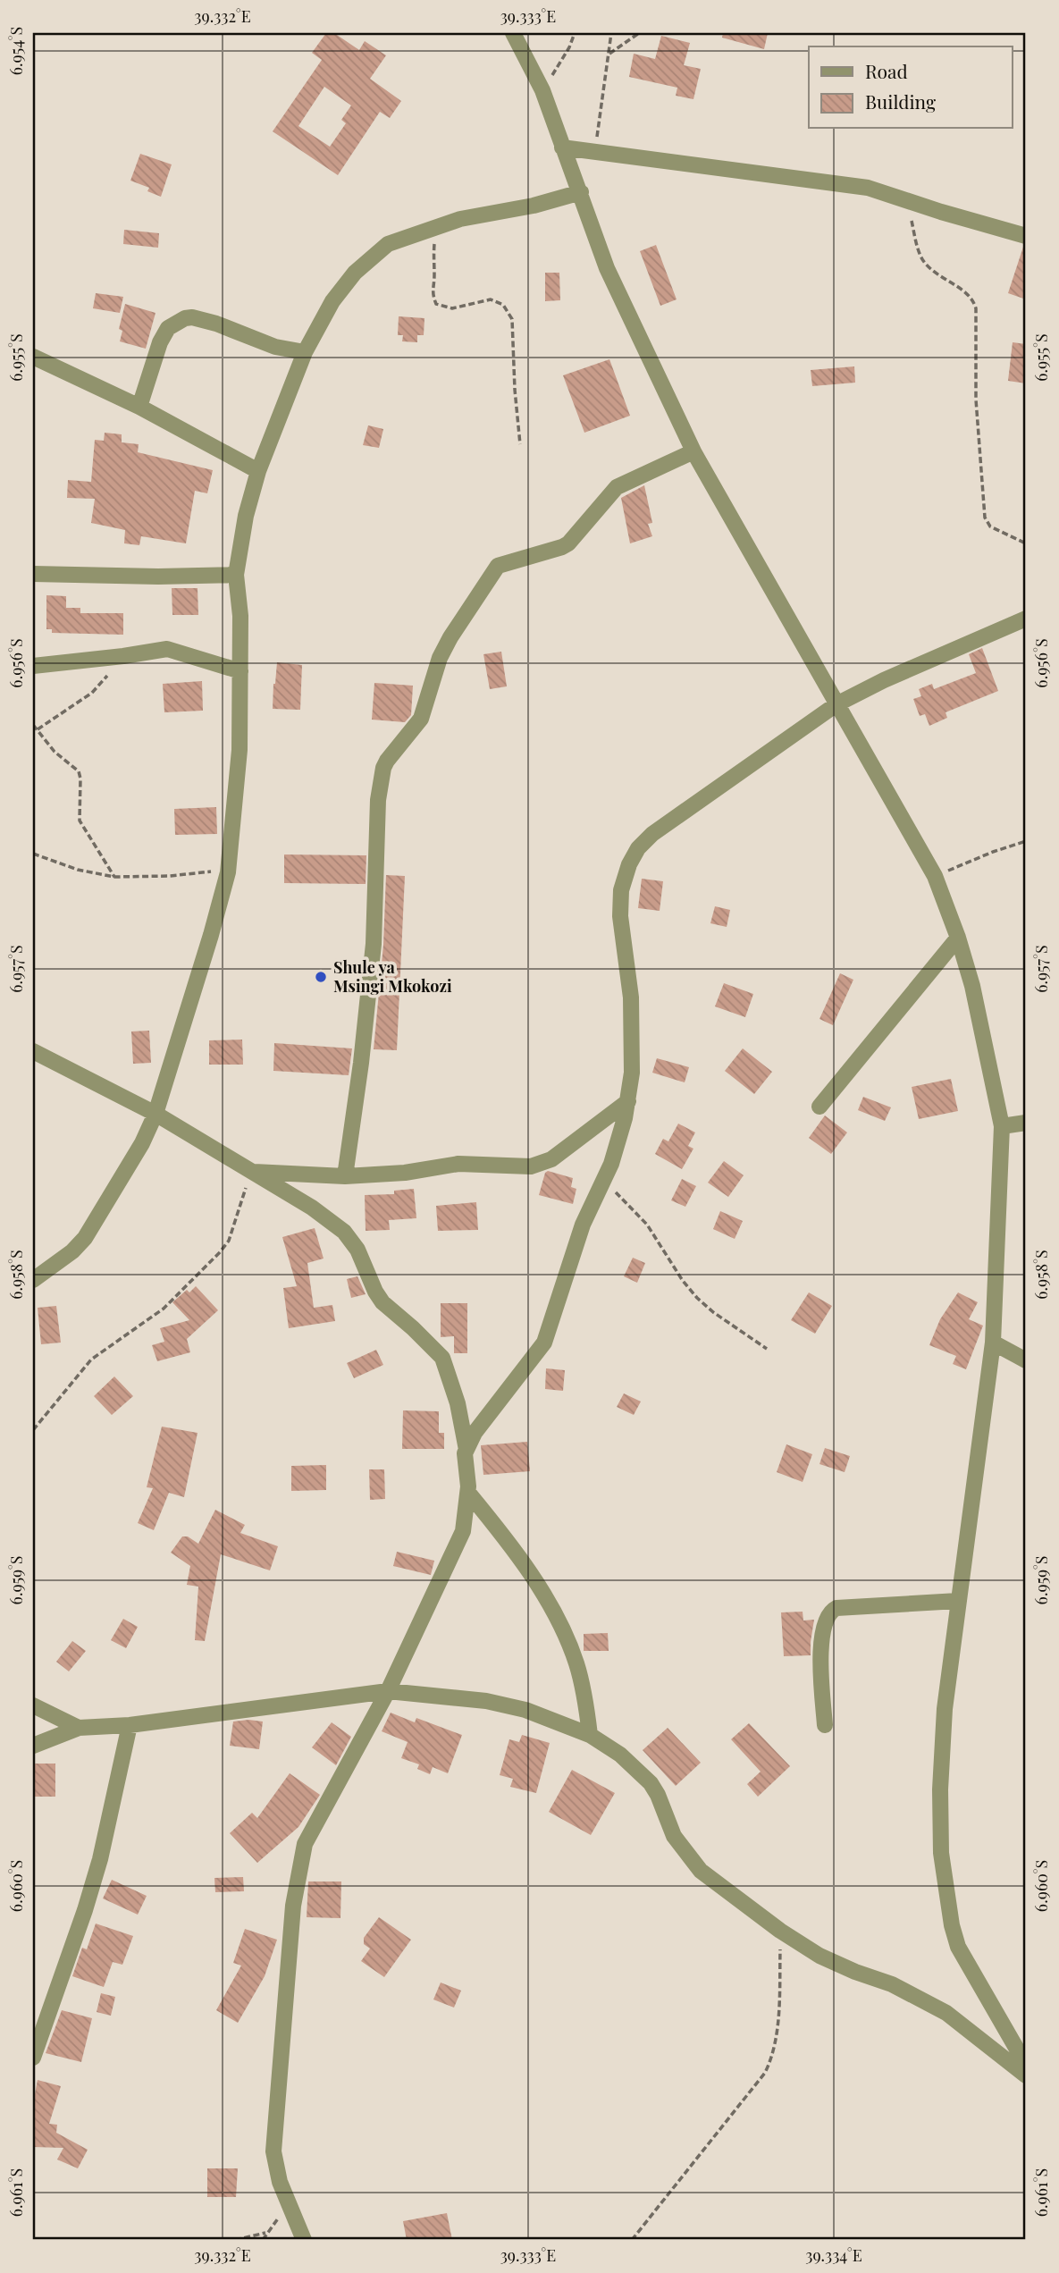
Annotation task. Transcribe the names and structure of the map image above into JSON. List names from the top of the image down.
{
  "places": ["Shule ya Msingi Mkokozi"],
  "legend": ["Road", "Building"],
  "coordinates": [
    "39.332°E",
    "39.333°E",
    "6.954°S",
    "6.955°S",
    "6.956°S",
    "6.957°S",
    "6.958°S",
    "6.959°S",
    "6.960°S",
    "6.961°S",
    "39.334°E"
  ]
}
